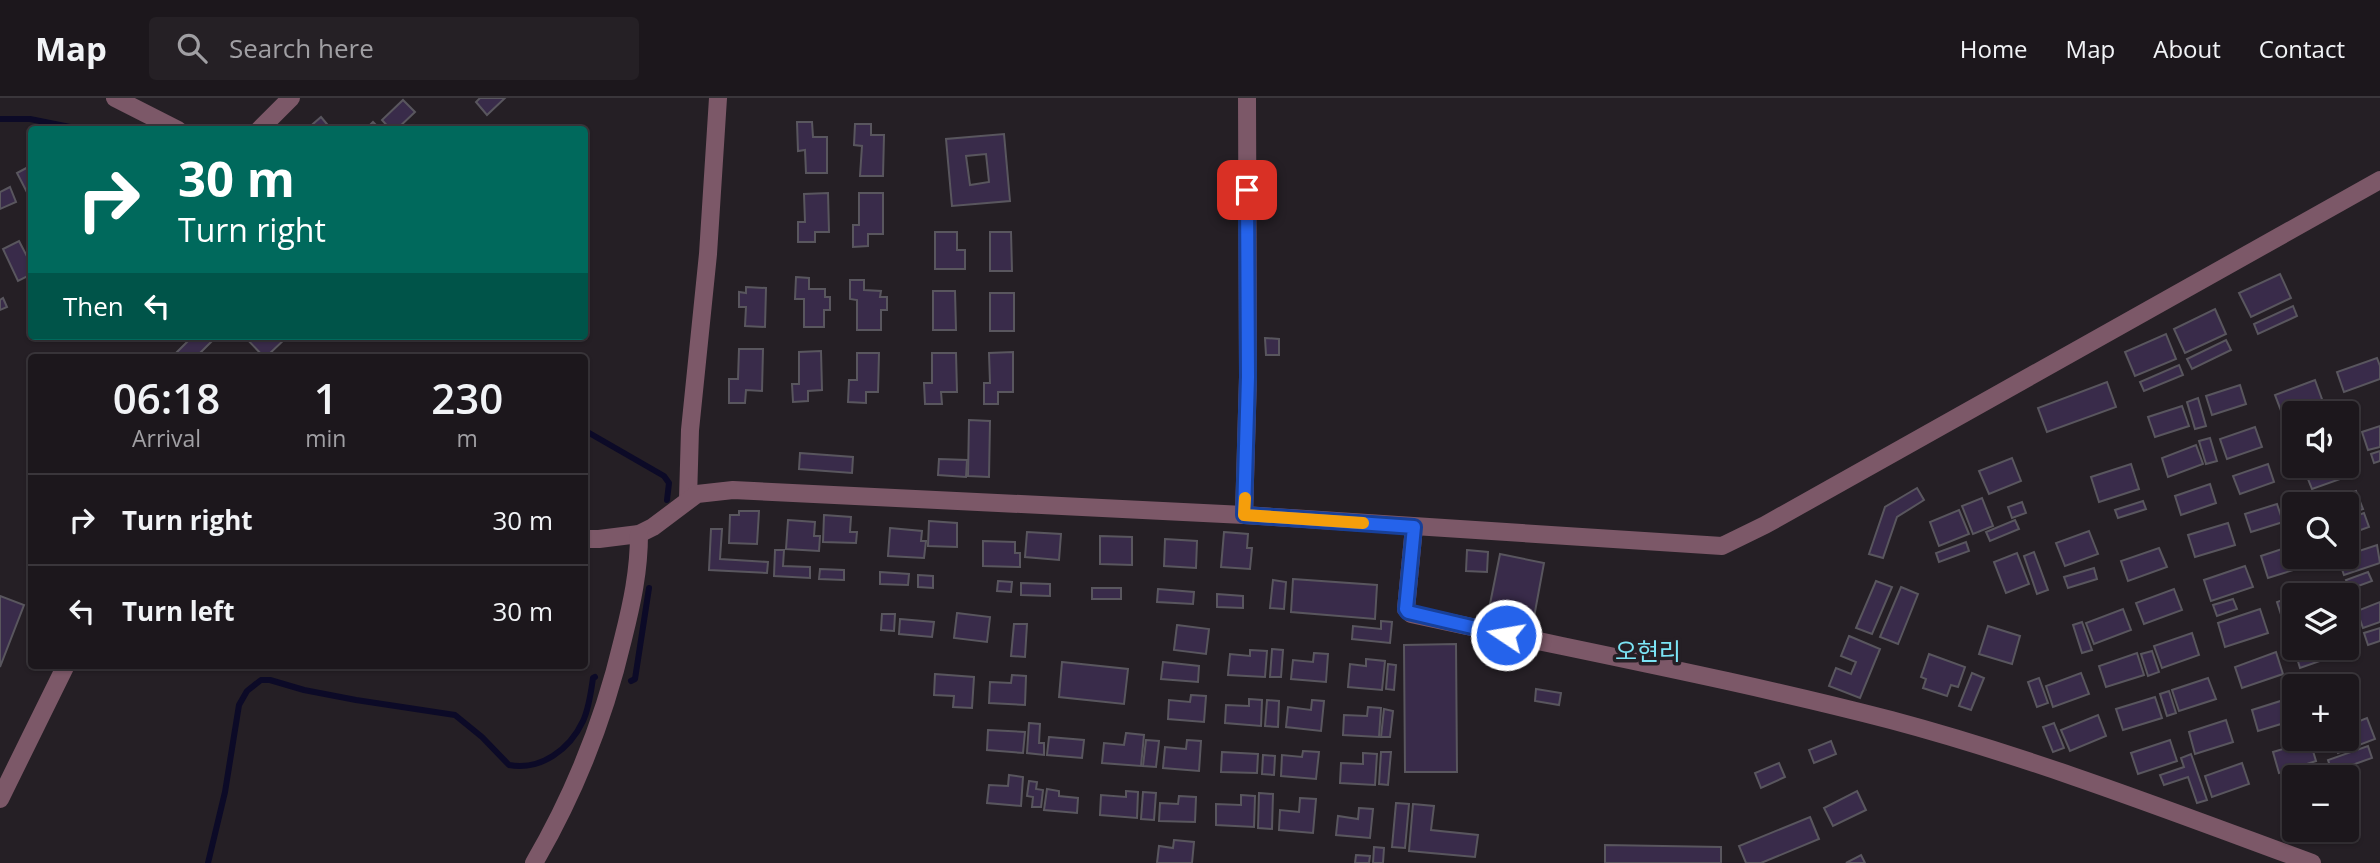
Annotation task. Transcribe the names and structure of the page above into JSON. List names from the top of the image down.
{
  "districts": ["오현리"],
  "page": {
    "header": "Map",
    "search": "Search here",
    "nav": [
      "Home",
      "Map",
      "About",
      "Contact"
    ],
    "turn": ["30 m", "Turn right"],
    "then": "Then",
    "eta": [
      "06:18",
      "Arrival",
      "1",
      "min",
      "230",
      "m"
    ],
    "map_buttons": ["+", "−"],
    "list": [
      {
        "name": "Turn right",
        "value": "30 m"
      },
      {
        "name": "Turn left",
        "value": "30 m"
      }
    ]
  }
}
